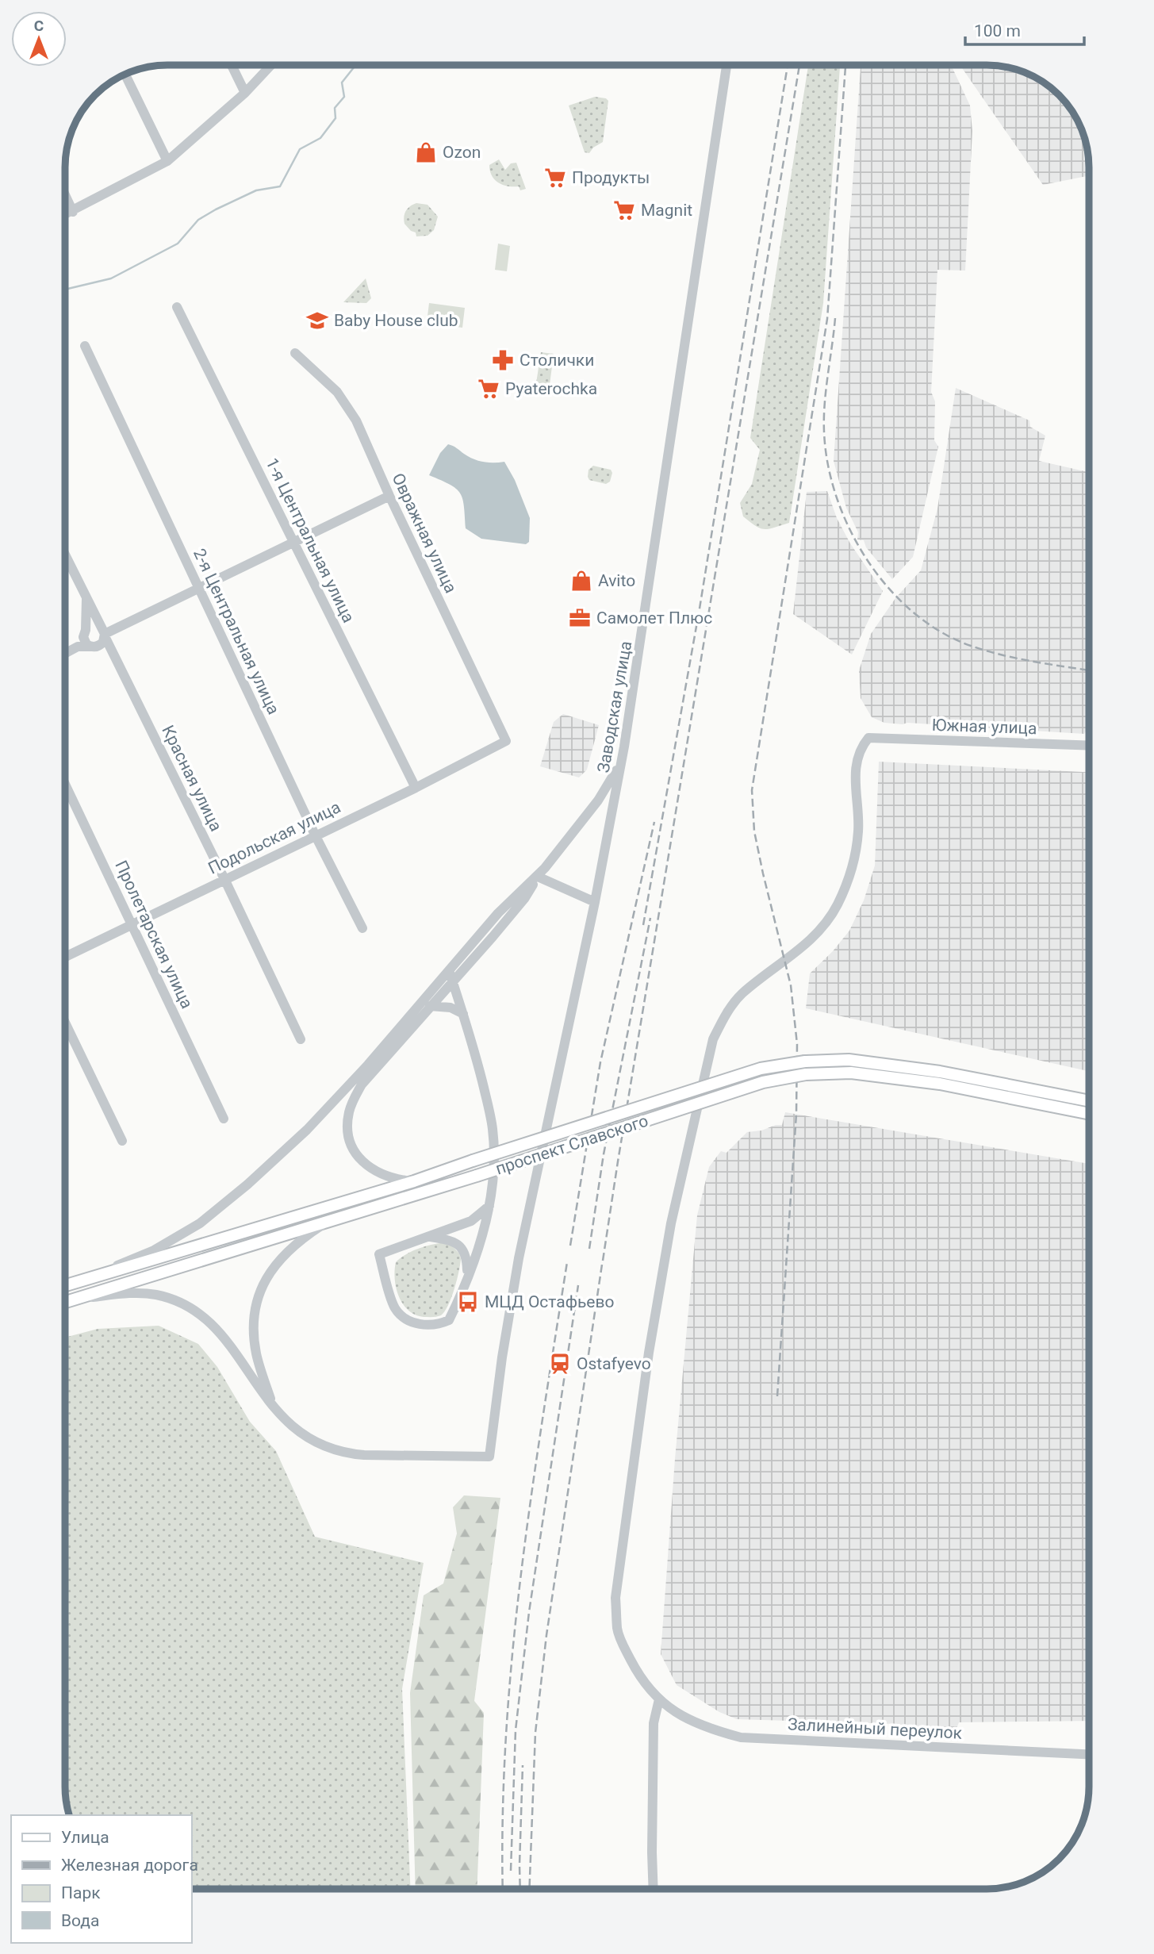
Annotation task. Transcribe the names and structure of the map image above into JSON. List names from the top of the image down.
{
  "streets": {
    "main road": ["проспект Славского"],
    "street": [
      "Овражная улица",
      "1-я Центральная улица",
      "2-я Центральная улица",
      "Заводская улица",
      "Южная улица",
      "Красная улица",
      "Подольская улица",
      "Пролетарская улица",
      "Залинейный переулок"
    ]
  },
  "crossings": [
    ["Овражная улица", "Подольская улица"],
    ["1-я Центральная улица", "Подольская улица"],
    ["2-я Центральная улица", "Подольская улица"],
    ["Южная улица", "Залинейный переулок"],
    ["Красная улица", "Подольская улица"],
    ["Подольская улица", "Пролетарская улица"]
  ],
  "places": {
    "shop": ["Ozon", "Avito"],
    "supermarket": ["Продукты", "Magnit", "Pyaterochka"],
    "school or university": ["Baby House club"],
    "pharmacy": ["Столички"],
    "office": ["Самолет Плюс"],
    "bus stop": ["МЦД Остафьево"],
    "station": ["Ostafyevo"]
  },
  "legend": [
    "Улица",
    "Железная дорога",
    "Парк",
    "Вода"
  ],
  "scale_bar": "100 m",
  "north": "top"
}
